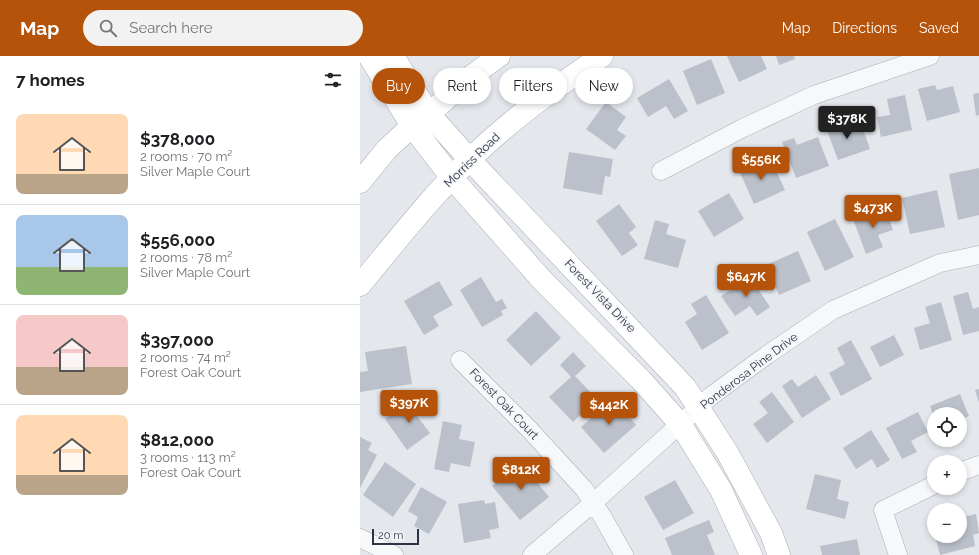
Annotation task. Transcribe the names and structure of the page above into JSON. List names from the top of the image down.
{
  "streets": {
    "main road": ["Morriss Road", "Forest Vista Drive"],
    "street": ["Ponderosa Pine Drive", "Forest Oak Court"]
  },
  "crossings": [
    ["Morriss Road", "Forest Vista Drive"],
    ["Forest Vista Drive", "Ponderosa Pine Drive"],
    ["Ponderosa Pine Drive", "Forest Oak Court"]
  ],
  "scale_bar": "20 m",
  "page": {
    "header": "Map",
    "search": "Search here",
    "nav": ["Map", "Directions", "Saved"],
    "heading": "7 homes",
    "chip": [
      "Buy",
      "Rent",
      "Filters",
      "New"
    ],
    "list": [
      {
        "name": "$378,000",
        "note": "2 rooms · 70 m² · Silver Maple Court"
      },
      {
        "name": "$556,000",
        "note": "2 rooms · 78 m² · Silver Maple Court"
      },
      {
        "name": "$397,000",
        "note": "2 rooms · 74 m² · Forest Oak Court"
      },
      {
        "name": "$812,000",
        "note": "3 rooms · 113 m² · Forest Oak Court"
      }
    ],
    "price": [
      "$378K",
      "$556K",
      "$473K",
      "$647K",
      "$397K",
      "$442K",
      "$812K"
    ],
    "map_buttons": ["+", "−"],
    "scale": "20 m"
  }
}
